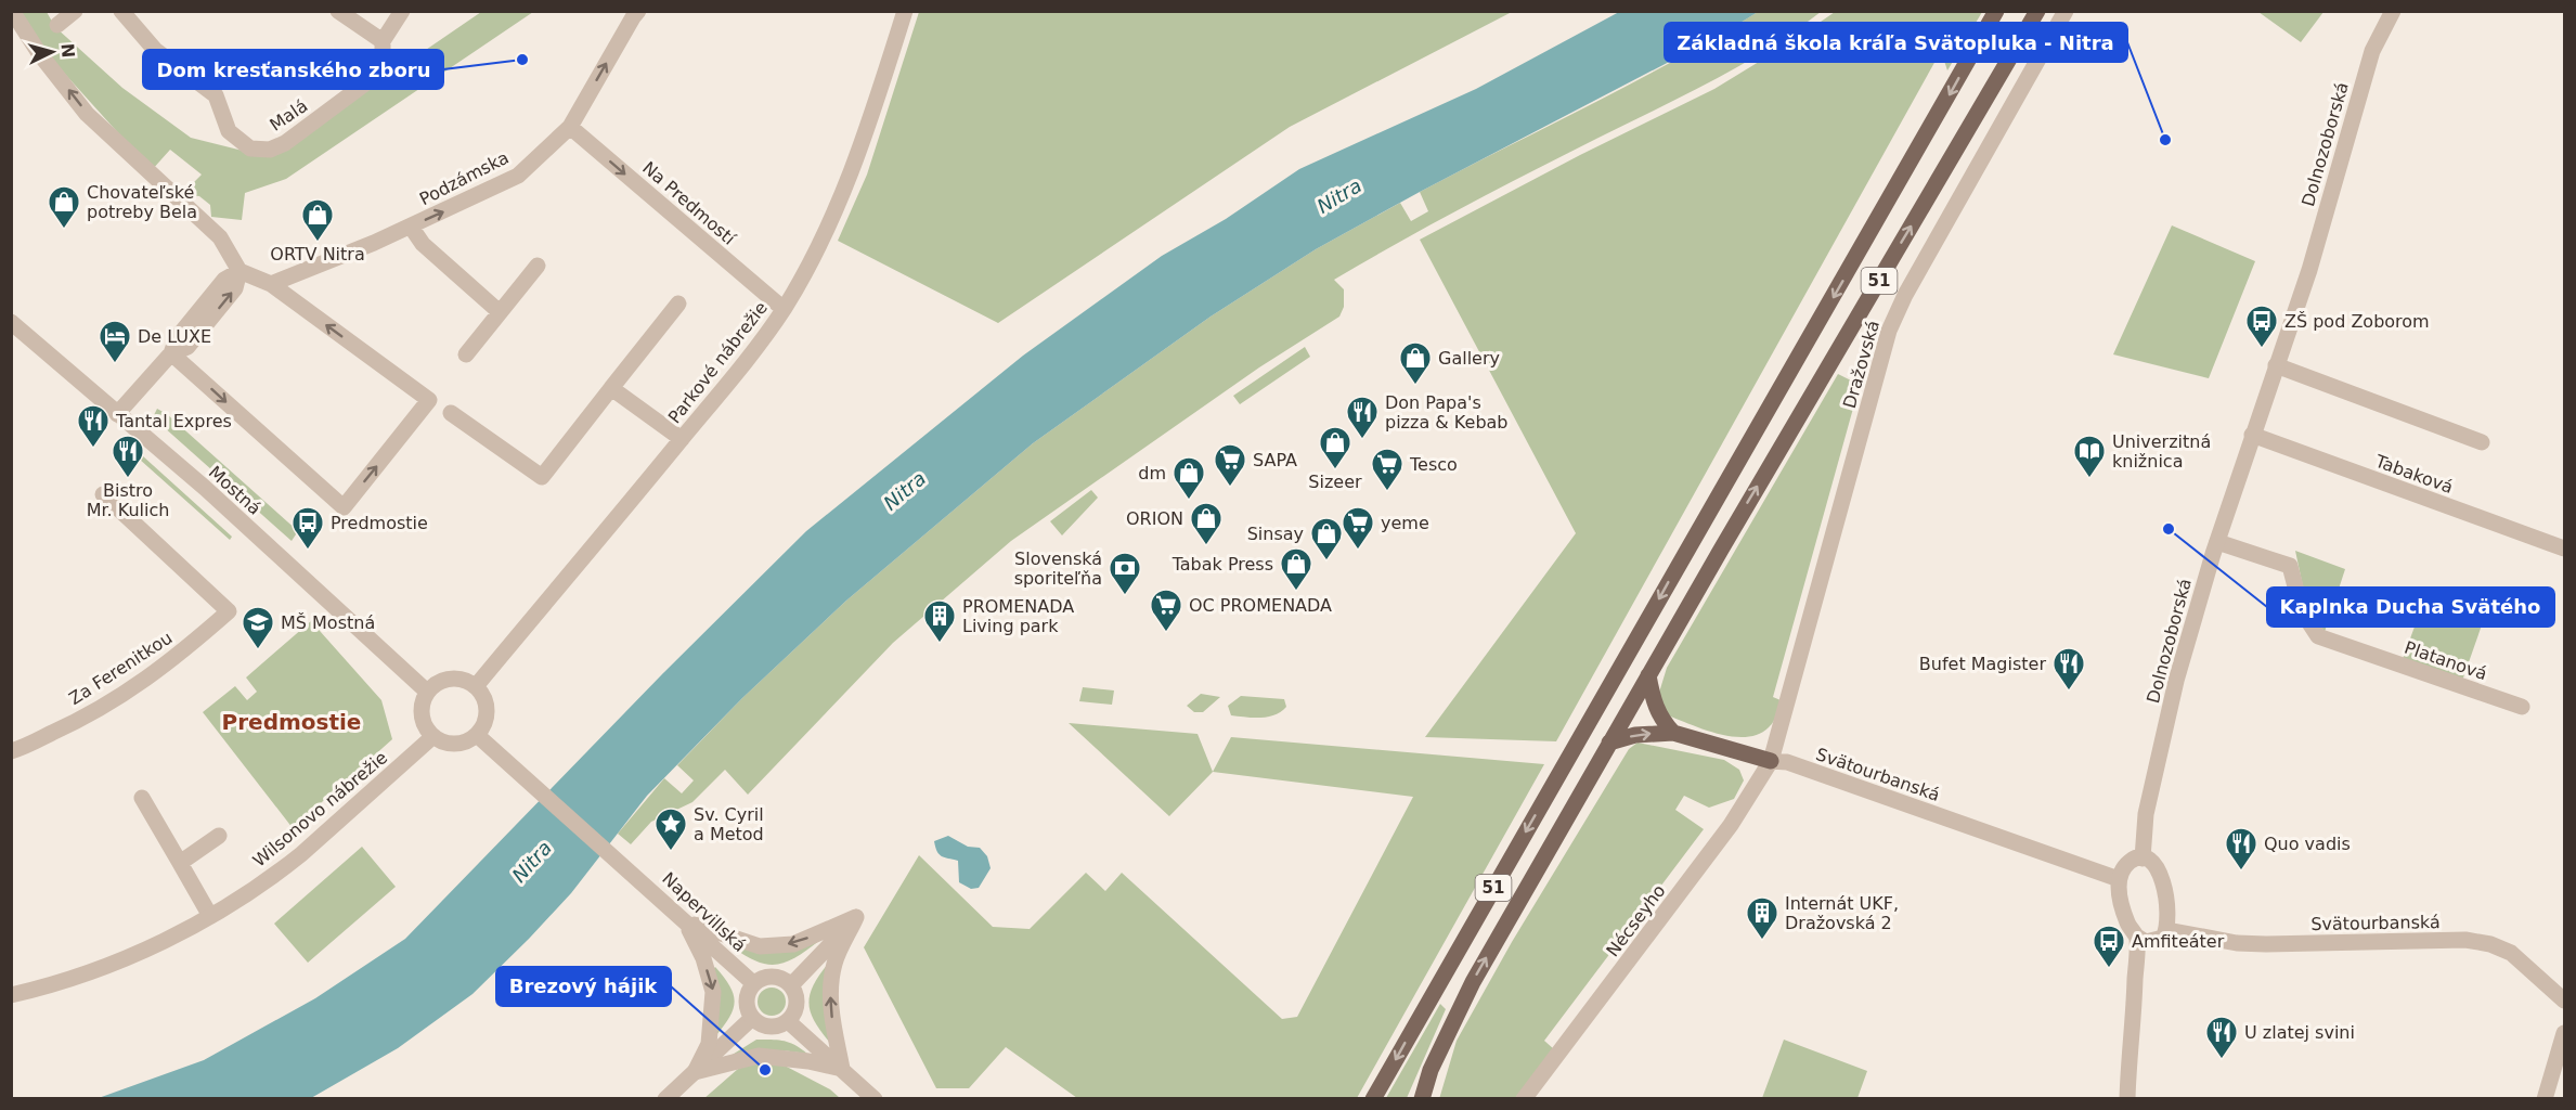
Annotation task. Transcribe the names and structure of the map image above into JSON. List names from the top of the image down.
{
  "streets": {
    "main road": ["51"],
    "street": [
      "Malá",
      "Dolnozoborská",
      "Podzámska",
      "Na Predmostí",
      "Parkové nábrežie",
      "Dražovská",
      "Tabaková",
      "Mostná",
      "Platanová",
      "Za Ferenitkou",
      "Svätourbanská",
      "Wilsonovo nábrežie",
      "Napervillská",
      "Nécseyho"
    ]
  },
  "crossings": [
    ["Dolnozoborská", "Tabaková"],
    ["Dolnozoborská", "Platanová"],
    ["Podzámska", "Na Predmostí"],
    ["Na Predmostí", "Parkové nábrežie"],
    ["Parkové nábrežie", "Mostná"],
    ["Parkové nábrežie", "Wilsonovo nábrežie"],
    ["Parkové nábrežie", "Napervillská"],
    ["Dražovská", "Svätourbanská"],
    ["Dražovská", "Nécseyho"],
    ["Mostná", "Wilsonovo nábrežie"],
    ["Mostná", "Napervillská"],
    ["Svätourbanská", "Nécseyho"],
    ["Wilsonovo nábrežie", "Napervillská"]
  ],
  "one_way": ["Na Predmostí"],
  "districts": ["Predmostie"],
  "water": ["Nitra"],
  "places": {
    "other": [
      "Dom kresťanského zboru",
      "Základná škola kráľa Svätopluka - Nitra",
      "Kaplnka Ducha Svätého",
      "Brezový hájik"
    ],
    "shop": [
      "Chovateľské potreby Bela",
      "ORTV Nitra",
      "Gallery",
      "Sizeer",
      "dm",
      "ORION",
      "Sinsay",
      "Tabak Press"
    ],
    "bus stop": ["ZŠ pod Zoborom", "Predmostie", "Amfiteáter"],
    "hotel": ["De LUXE"],
    "restaurant": [
      "Don Papa's pizza & Kebab",
      "Tantal Expres",
      "Bistro Mr. Kulich",
      "Bufet Magister",
      "Quo vadis",
      "U zlatej svini"
    ],
    "library": ["Univerzitná knižnica"],
    "supermarket": [
      "SAPA",
      "Tesco",
      "yeme",
      "OC PROMENADA"
    ],
    "bank": ["Slovenská sporiteľňa"],
    "building": ["PROMENADA Living park", "Internát UKF, Dražovská 2"],
    "school or university": ["MŠ Mostná"],
    "place": ["Sv. Cyril a Metod"]
  },
  "north": "right"
}
